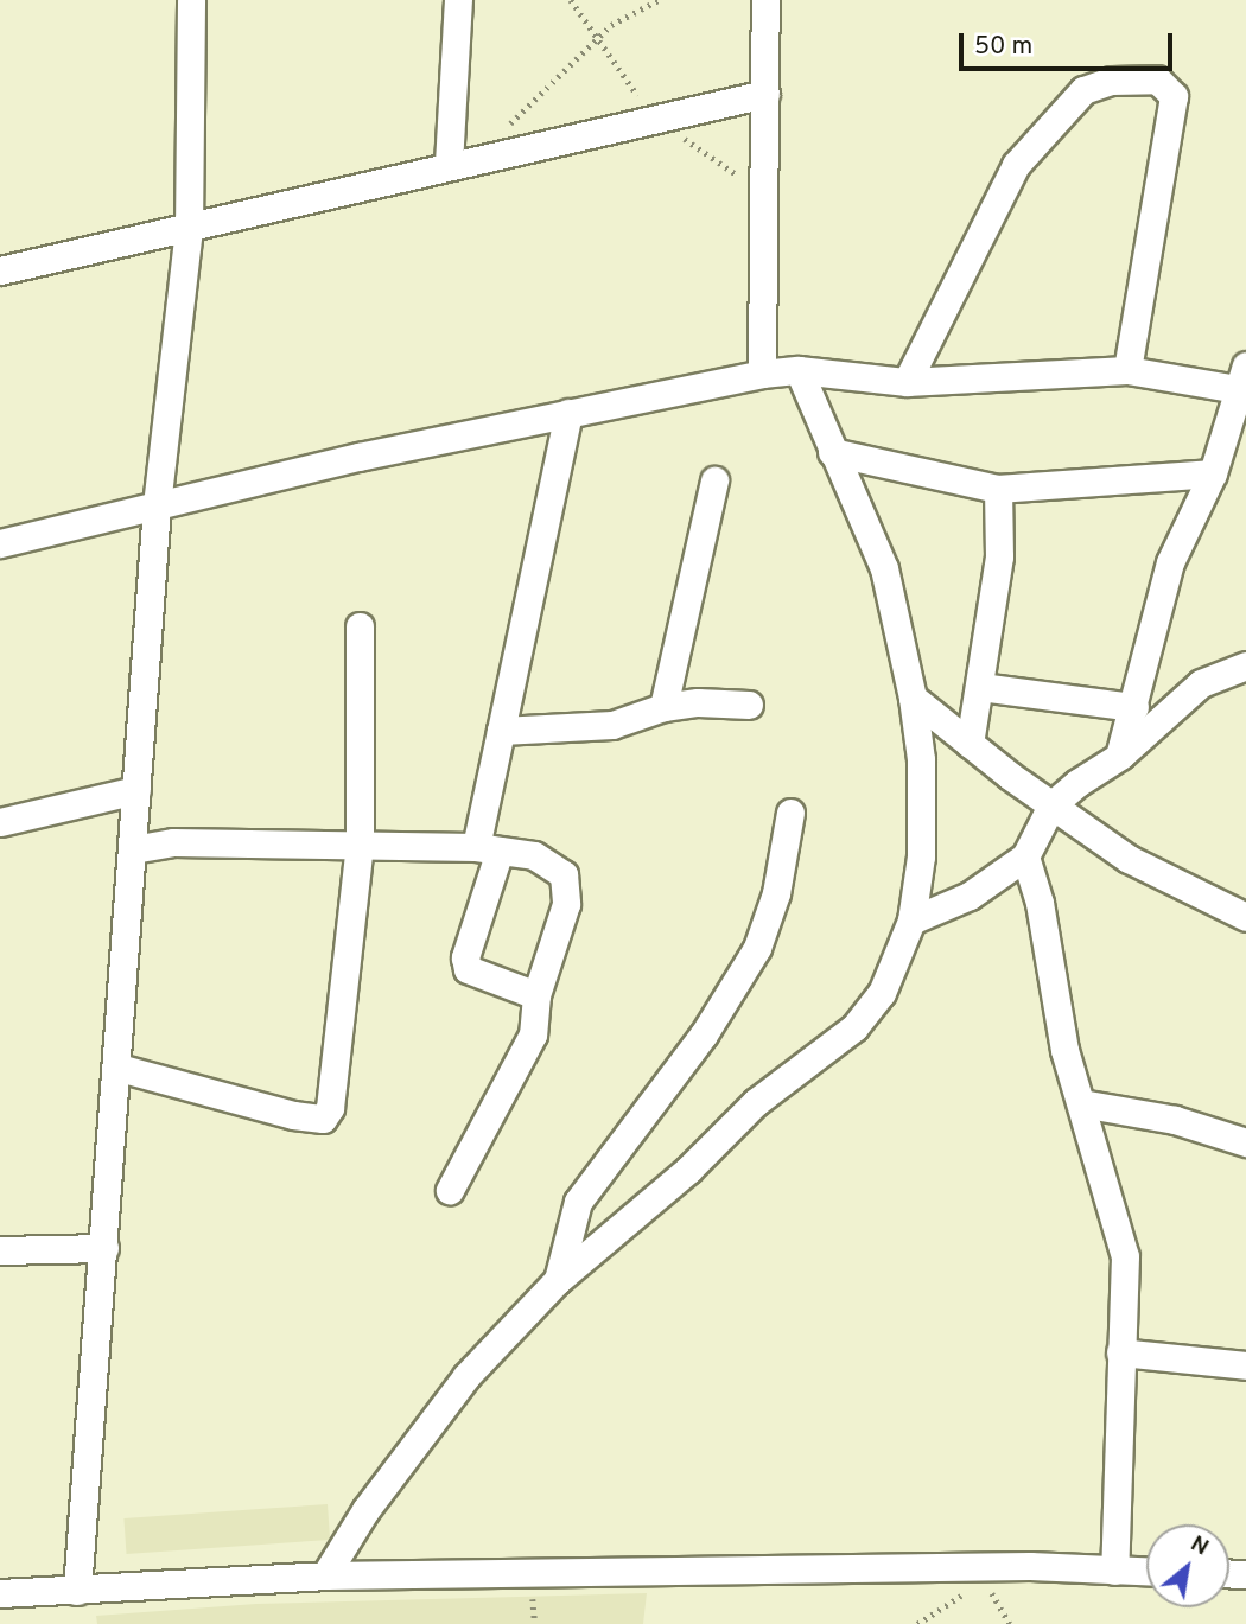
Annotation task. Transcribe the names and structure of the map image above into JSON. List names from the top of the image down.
{
  "scale_bar": "50 m",
  "north": "top right"
}
